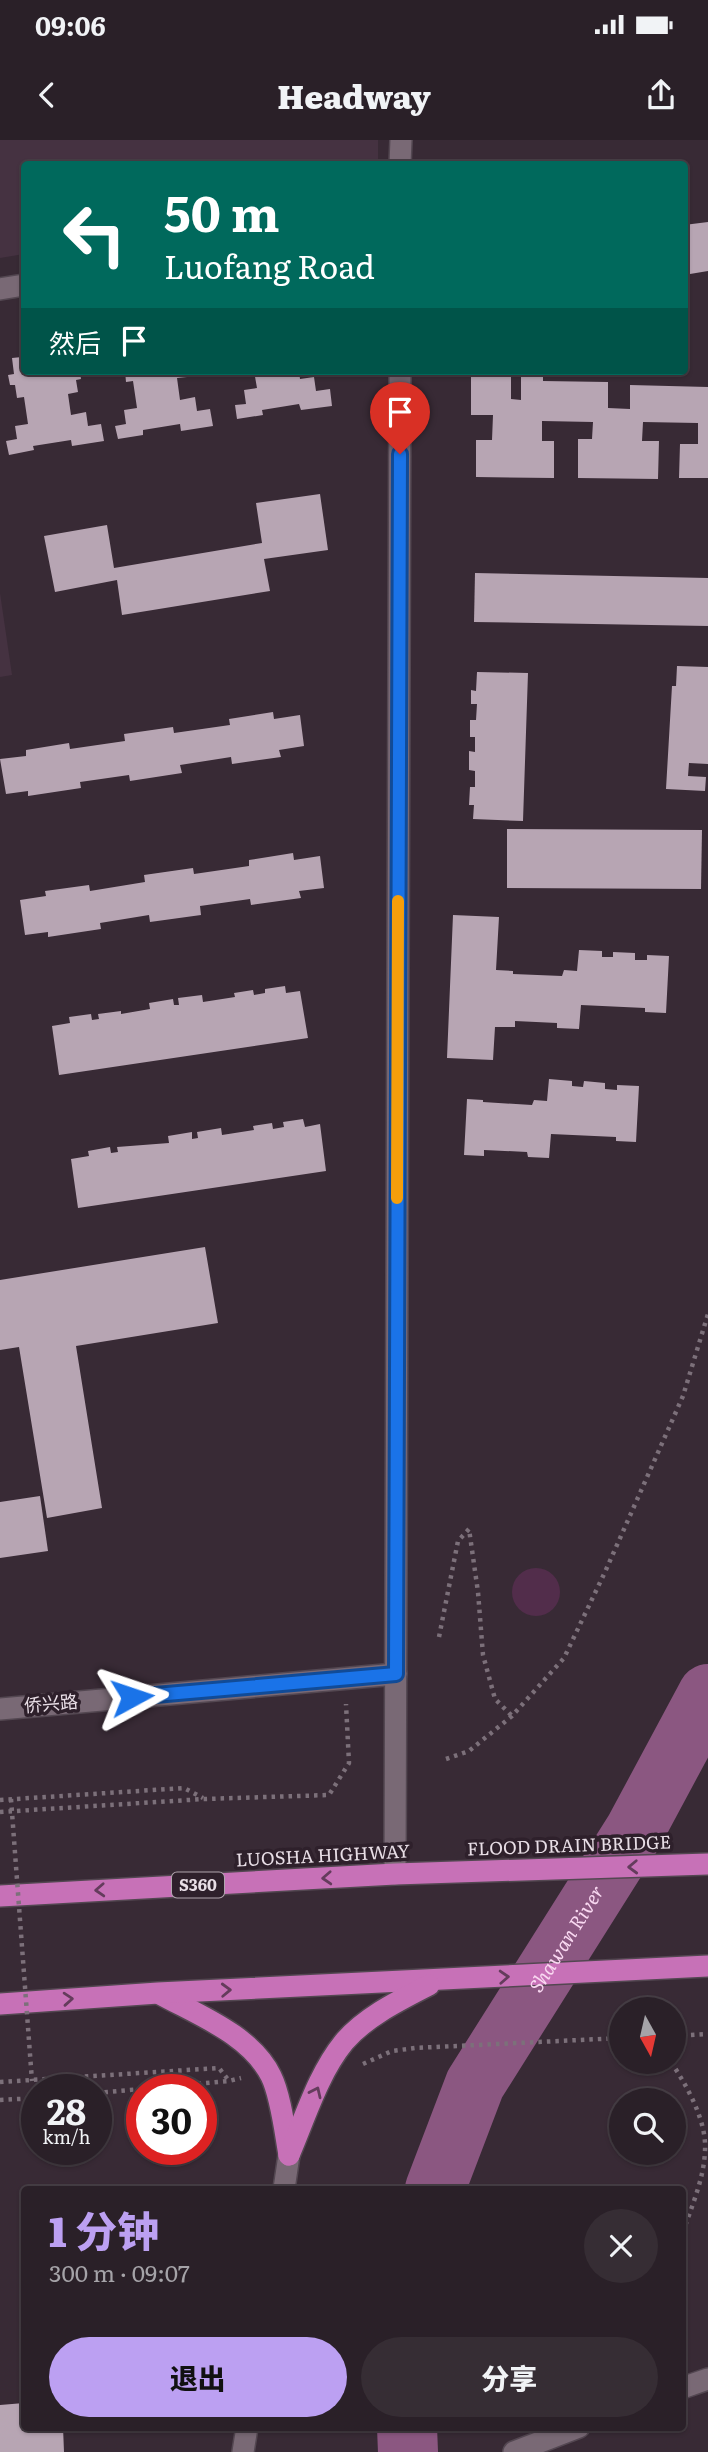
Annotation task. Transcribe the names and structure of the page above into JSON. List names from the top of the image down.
{
  "streets": {
    "highway": ["FLOOD DRAIN BRIDGE", "LUOSHA HIGHWAY", "S360"],
    "main road": ["侨兴路"]
  },
  "crossings": [
    ["FLOOD DRAIN BRIDGE", "LUOSHA HIGHWAY"]
  ],
  "water": ["Shawan River"],
  "north": "bottom",
  "page": {
    "status": "09:06",
    "header": "Headway",
    "turn": ["50 m", "Luofang Road"],
    "then": "然后",
    "speed": "28 km/h",
    "limit": "30",
    "heading": ["1 分钟", "300 m · 09:07"],
    "buttons": ["退出", "分享"]
  }
}
